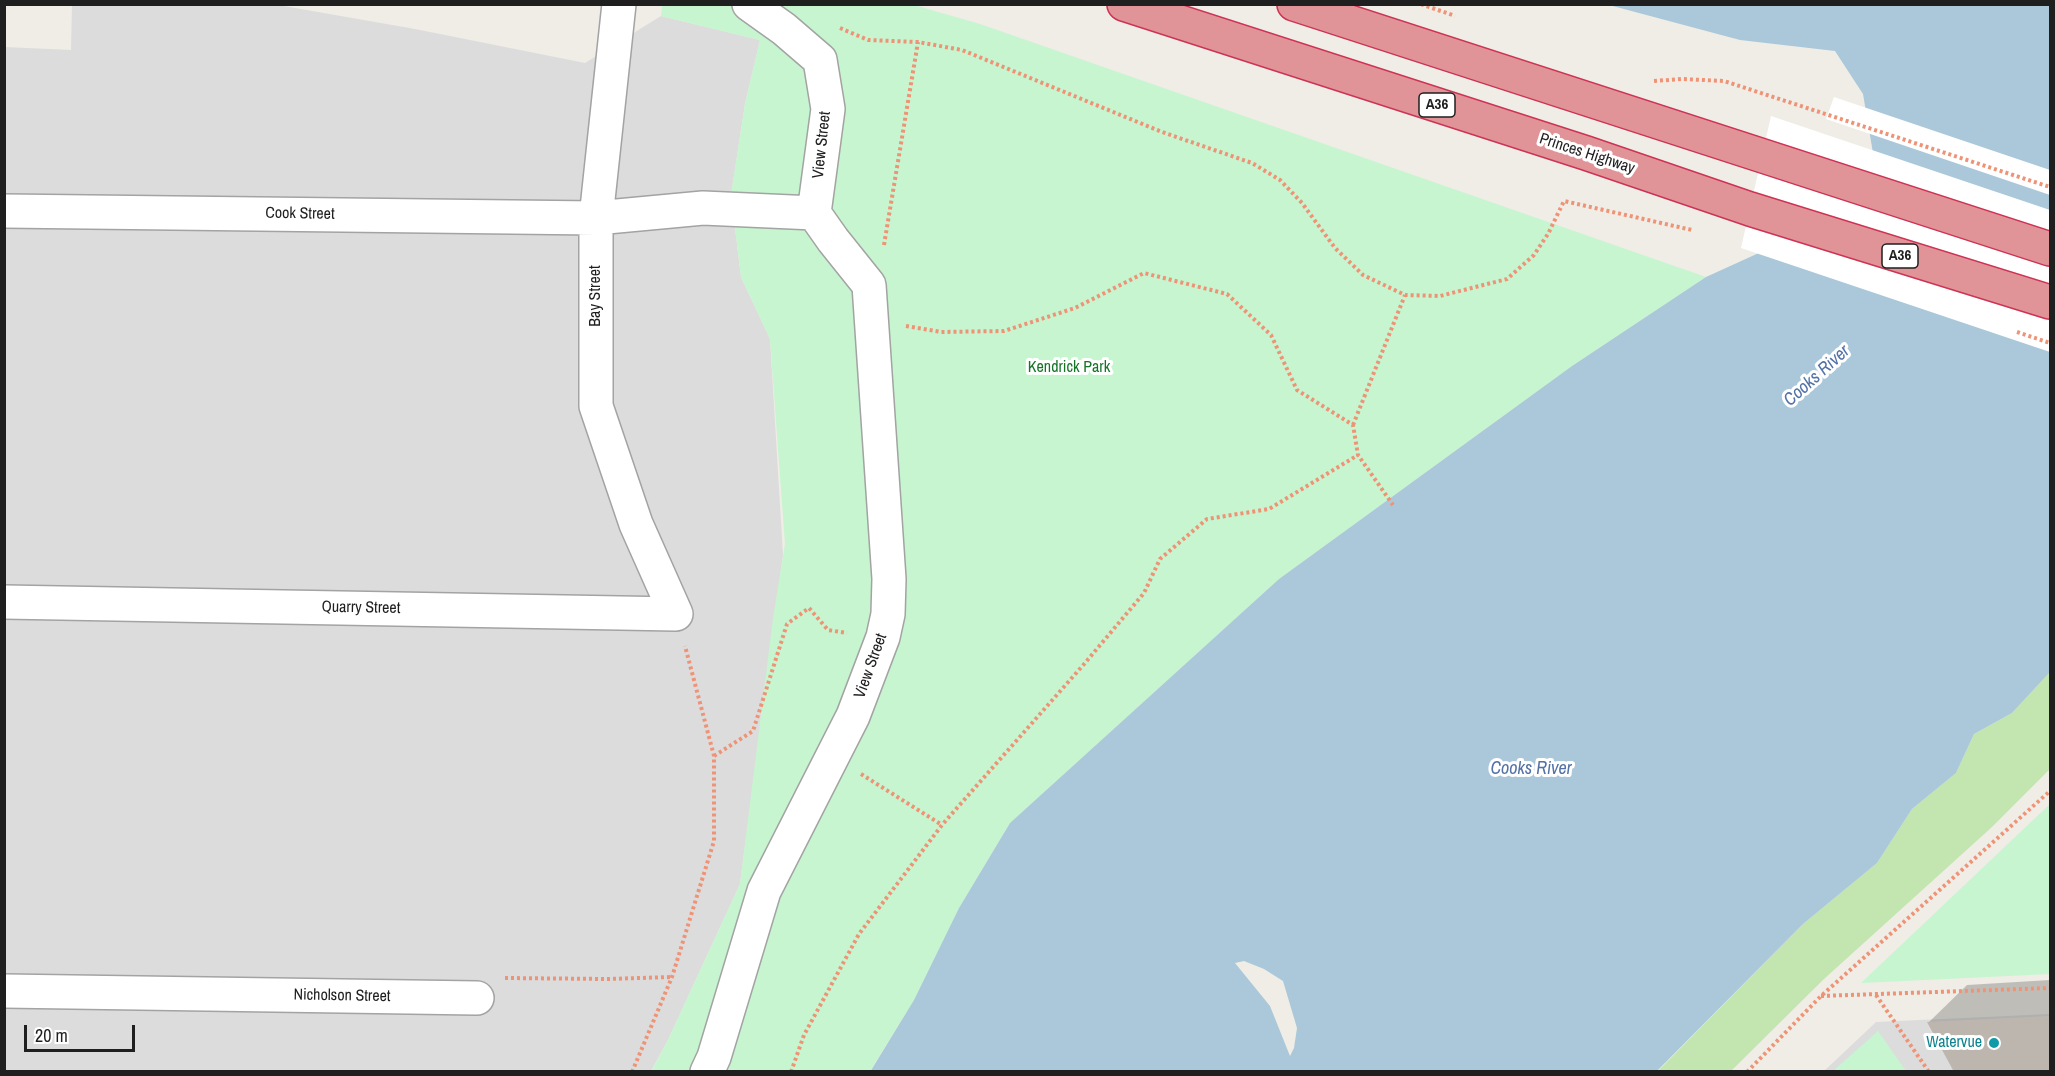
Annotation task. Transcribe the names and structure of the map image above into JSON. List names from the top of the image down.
{
  "streets": {
    "highway": ["A36", "Princes Highway"],
    "street": [
      "View Street",
      "Cook Street",
      "Bay Street",
      "Quarry Street",
      "Nicholson Street"
    ]
  },
  "crossings": [
    ["Cook Street", "Bay Street"],
    ["Bay Street", "Quarry Street"]
  ],
  "water": ["Cooks River"],
  "parks": ["Kendrick Park"],
  "places": ["Watervue"],
  "scale_bar": "20 m"
}
